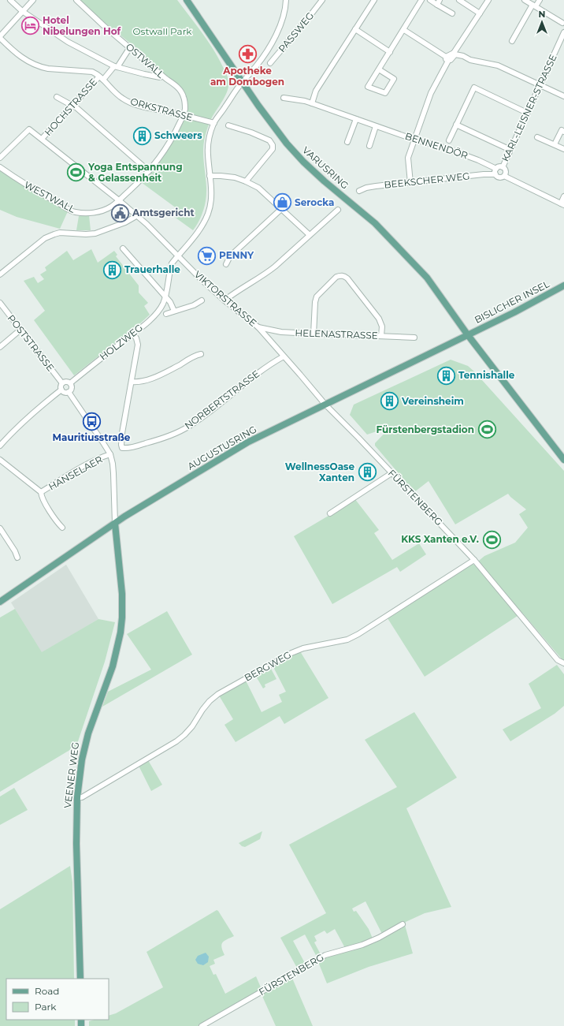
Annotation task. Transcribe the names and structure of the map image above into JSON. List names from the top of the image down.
{
  "streets": {
    "main road": [
      "VARUSRING",
      "BISLICHER INSEL",
      "AUGUSTUSRING",
      "VEENER WEG"
    ],
    "street": [
      "PASSWEG",
      "OSTWALL",
      "HOCHSTRASSE",
      "KARL-LEISNER-STRASSE",
      "ORKSTRASSE",
      "BENNENDÖR",
      "BEEKSCHER WEG",
      "WESTWALL",
      "VIKTORSTRASSE",
      "HELENASTRASSE",
      "HOLZWEG",
      "POSTSTRASSE",
      "NORBERTSTRASSE",
      "HANSELAER",
      "FÜRSTENBERG",
      "BERGWEG"
    ]
  },
  "crossings": [
    ["OSTWALL", "HOCHSTRASSE"],
    ["OSTWALL", "ORKSTRASSE"],
    ["OSTWALL", "WESTWALL"],
    ["HOCHSTRASSE", "ORKSTRASSE"],
    ["HOCHSTRASSE", "VIKTORSTRASSE"],
    ["KARL-LEISNER-STRASSE", "BENNENDÖR"],
    ["KARL-LEISNER-STRASSE", "BEEKSCHER WEG"],
    ["ORKSTRASSE", "WESTWALL"],
    ["ORKSTRASSE", "HOLZWEG"],
    ["BENNENDÖR", "BEEKSCHER WEG"],
    ["VARUSRING", "BISLICHER INSEL"],
    ["VARUSRING", "HOLZWEG"],
    ["VARUSRING", "AUGUSTUSRING"],
    ["WESTWALL", "VIKTORSTRASSE"],
    ["VIKTORSTRASSE", "HELENASTRASSE"],
    ["VIKTORSTRASSE", "HOLZWEG"],
    ["VIKTORSTRASSE", "NORBERTSTRASSE"],
    ["VIKTORSTRASSE", "AUGUSTUSRING"],
    ["VIKTORSTRASSE", "FÜRSTENBERG"],
    ["BISLICHER INSEL", "AUGUSTUSRING"],
    ["HOLZWEG", "POSTSTRASSE"],
    ["AUGUSTUSRING", "FÜRSTENBERG"],
    ["AUGUSTUSRING", "VEENER WEG"],
    ["FÜRSTENBERG", "BERGWEG"],
    ["BERGWEG", "VEENER WEG"]
  ],
  "parks": ["Ostwall Park"],
  "places": {
    "hotel": ["Hotel Nibelungen Hof"],
    "pharmacy": ["Apotheke am Dombogen"],
    "building": [
      "Schweers",
      "Trauerhalle",
      "Tennishalle",
      "Vereinsheim",
      "WellnessOase Xanten"
    ],
    "sports": ["Yoga Entspannung & Gelassenheit", "Fürstenbergstadion", "KKS Xanten e.V."],
    "shop": ["Serocka"],
    "public building": ["Amtsgericht"],
    "supermarket": ["PENNY"],
    "bus stop": ["Mauritiusstraße"]
  },
  "legend": ["Road", "Park"],
  "north": "top"
}
